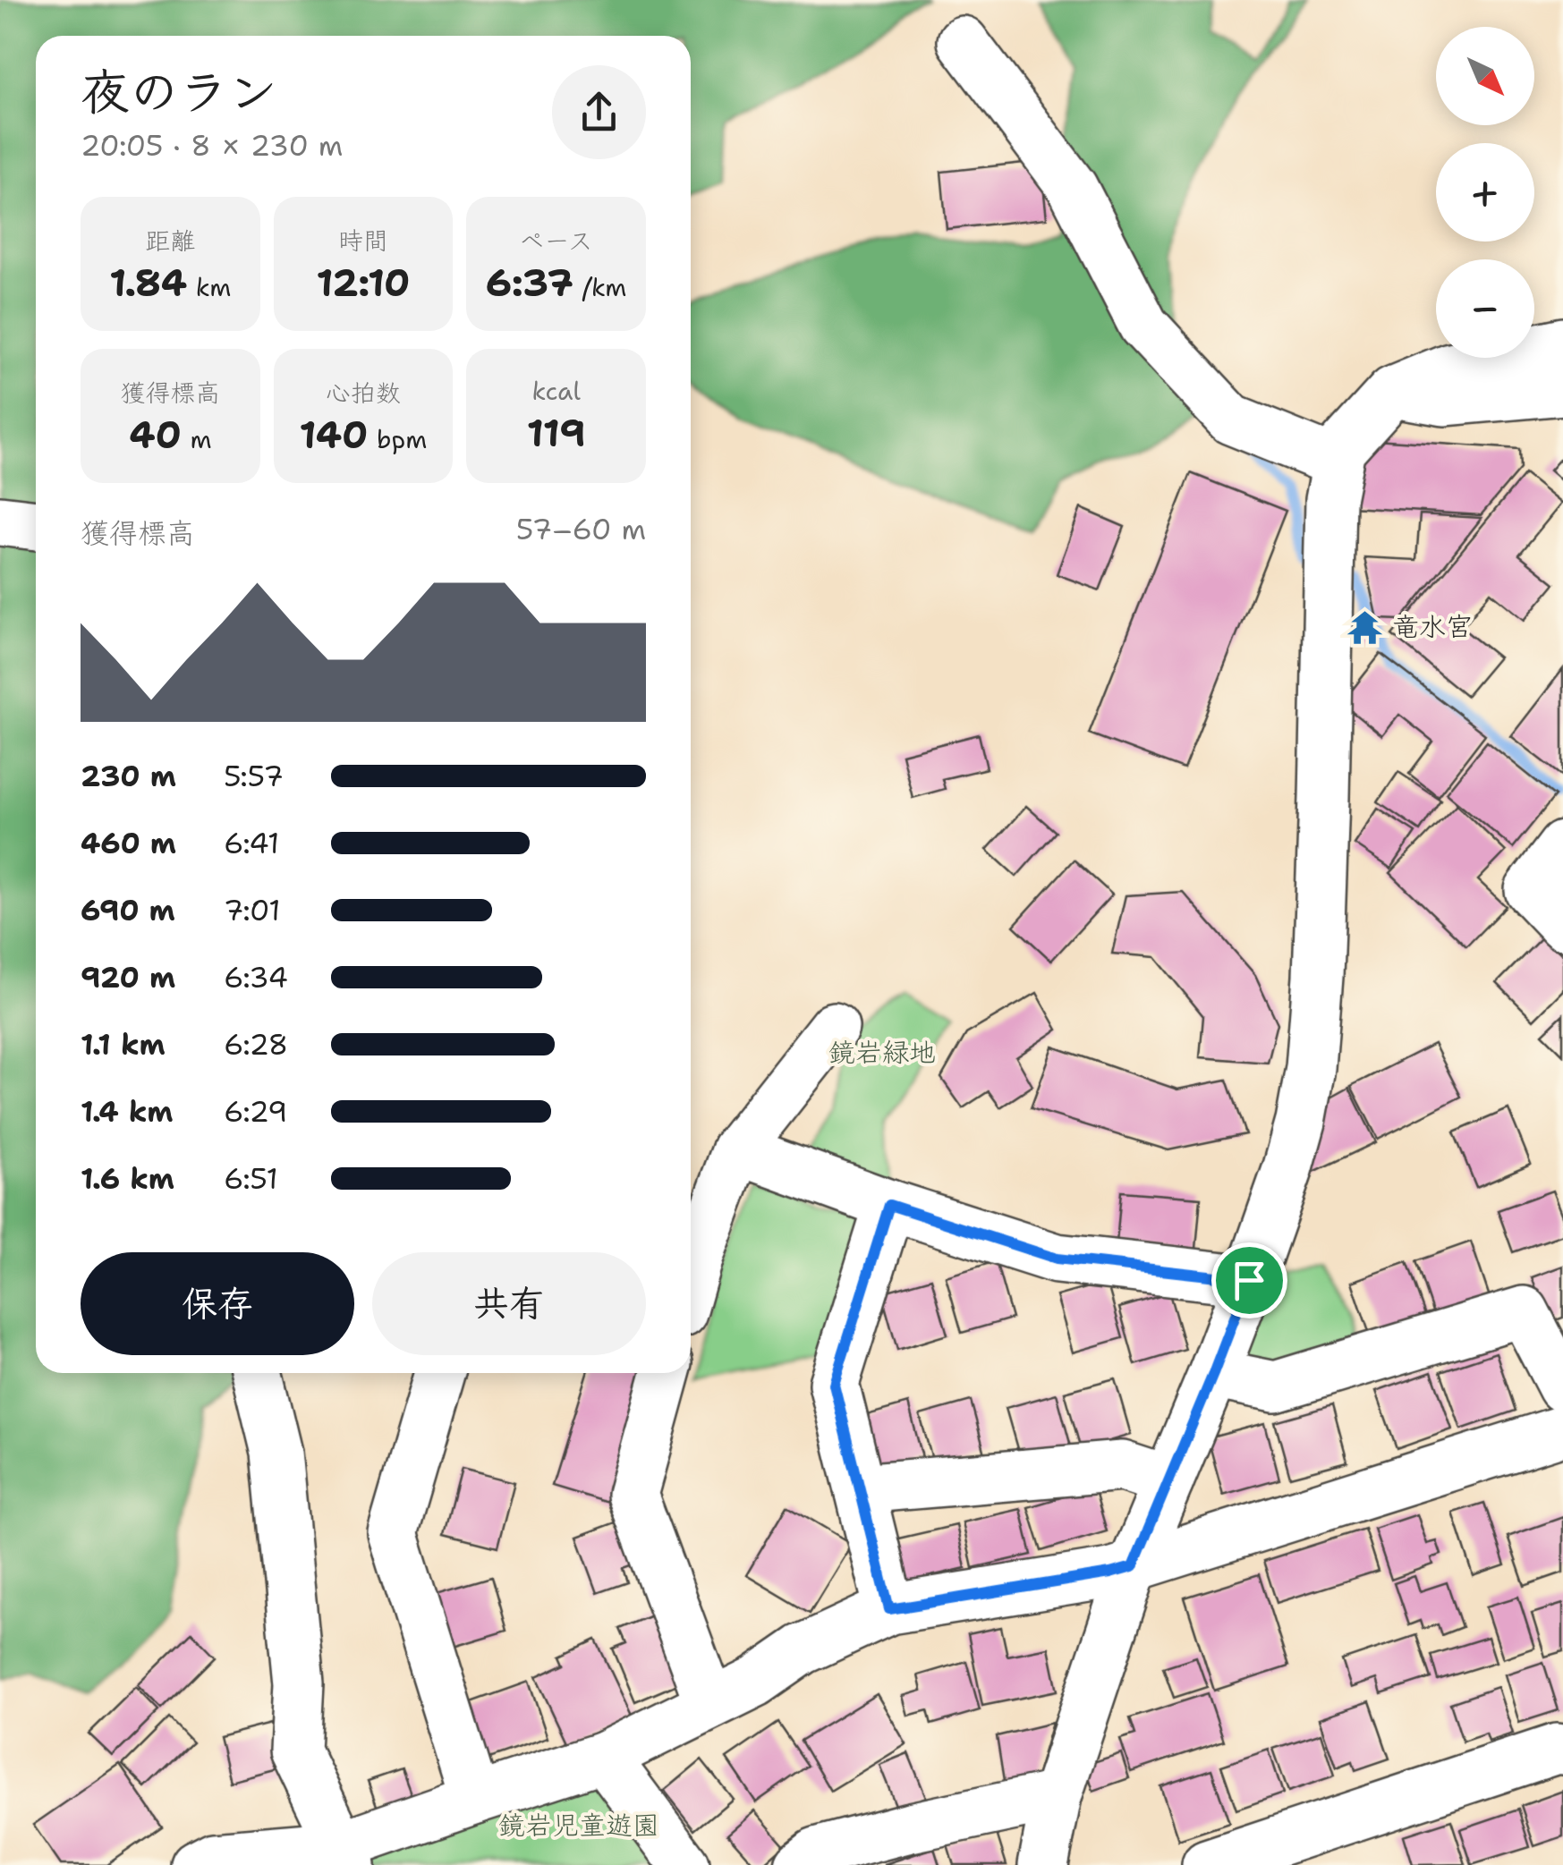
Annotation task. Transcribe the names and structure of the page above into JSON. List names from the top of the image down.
{
  "parks": ["鏡岩緑地", "鏡岩児童遊園"],
  "places": {
    "temple": ["竜水宮"]
  },
  "north": "bottom right",
  "page": {
    "map_buttons": ["+", "−"],
    "heading": ["夜のラン", "20:05 · 8 × 230 m"],
    "stats": [
      ["距離", "1.84 km"],
      ["時間", "12:10"],
      ["ペース", "6:37 /km"],
      ["獲得標高", "40 m"],
      ["心拍数", "140 bpm"],
      ["kcal", "119"]
    ],
    "chart": ["獲得標高", "57–60 m"],
    "list": [
      {
        "name": "230 m",
        "note": "5:57"
      },
      {
        "name": "460 m",
        "note": "6:41"
      },
      {
        "name": "690 m",
        "note": "7:01"
      },
      {
        "name": "920 m",
        "note": "6:34"
      },
      {
        "name": "1.1 km",
        "note": "6:28"
      },
      {
        "name": "1.4 km",
        "note": "6:29"
      },
      {
        "name": "1.6 km",
        "note": "6:51"
      }
    ],
    "buttons": ["保存", "共有"]
  }
}
